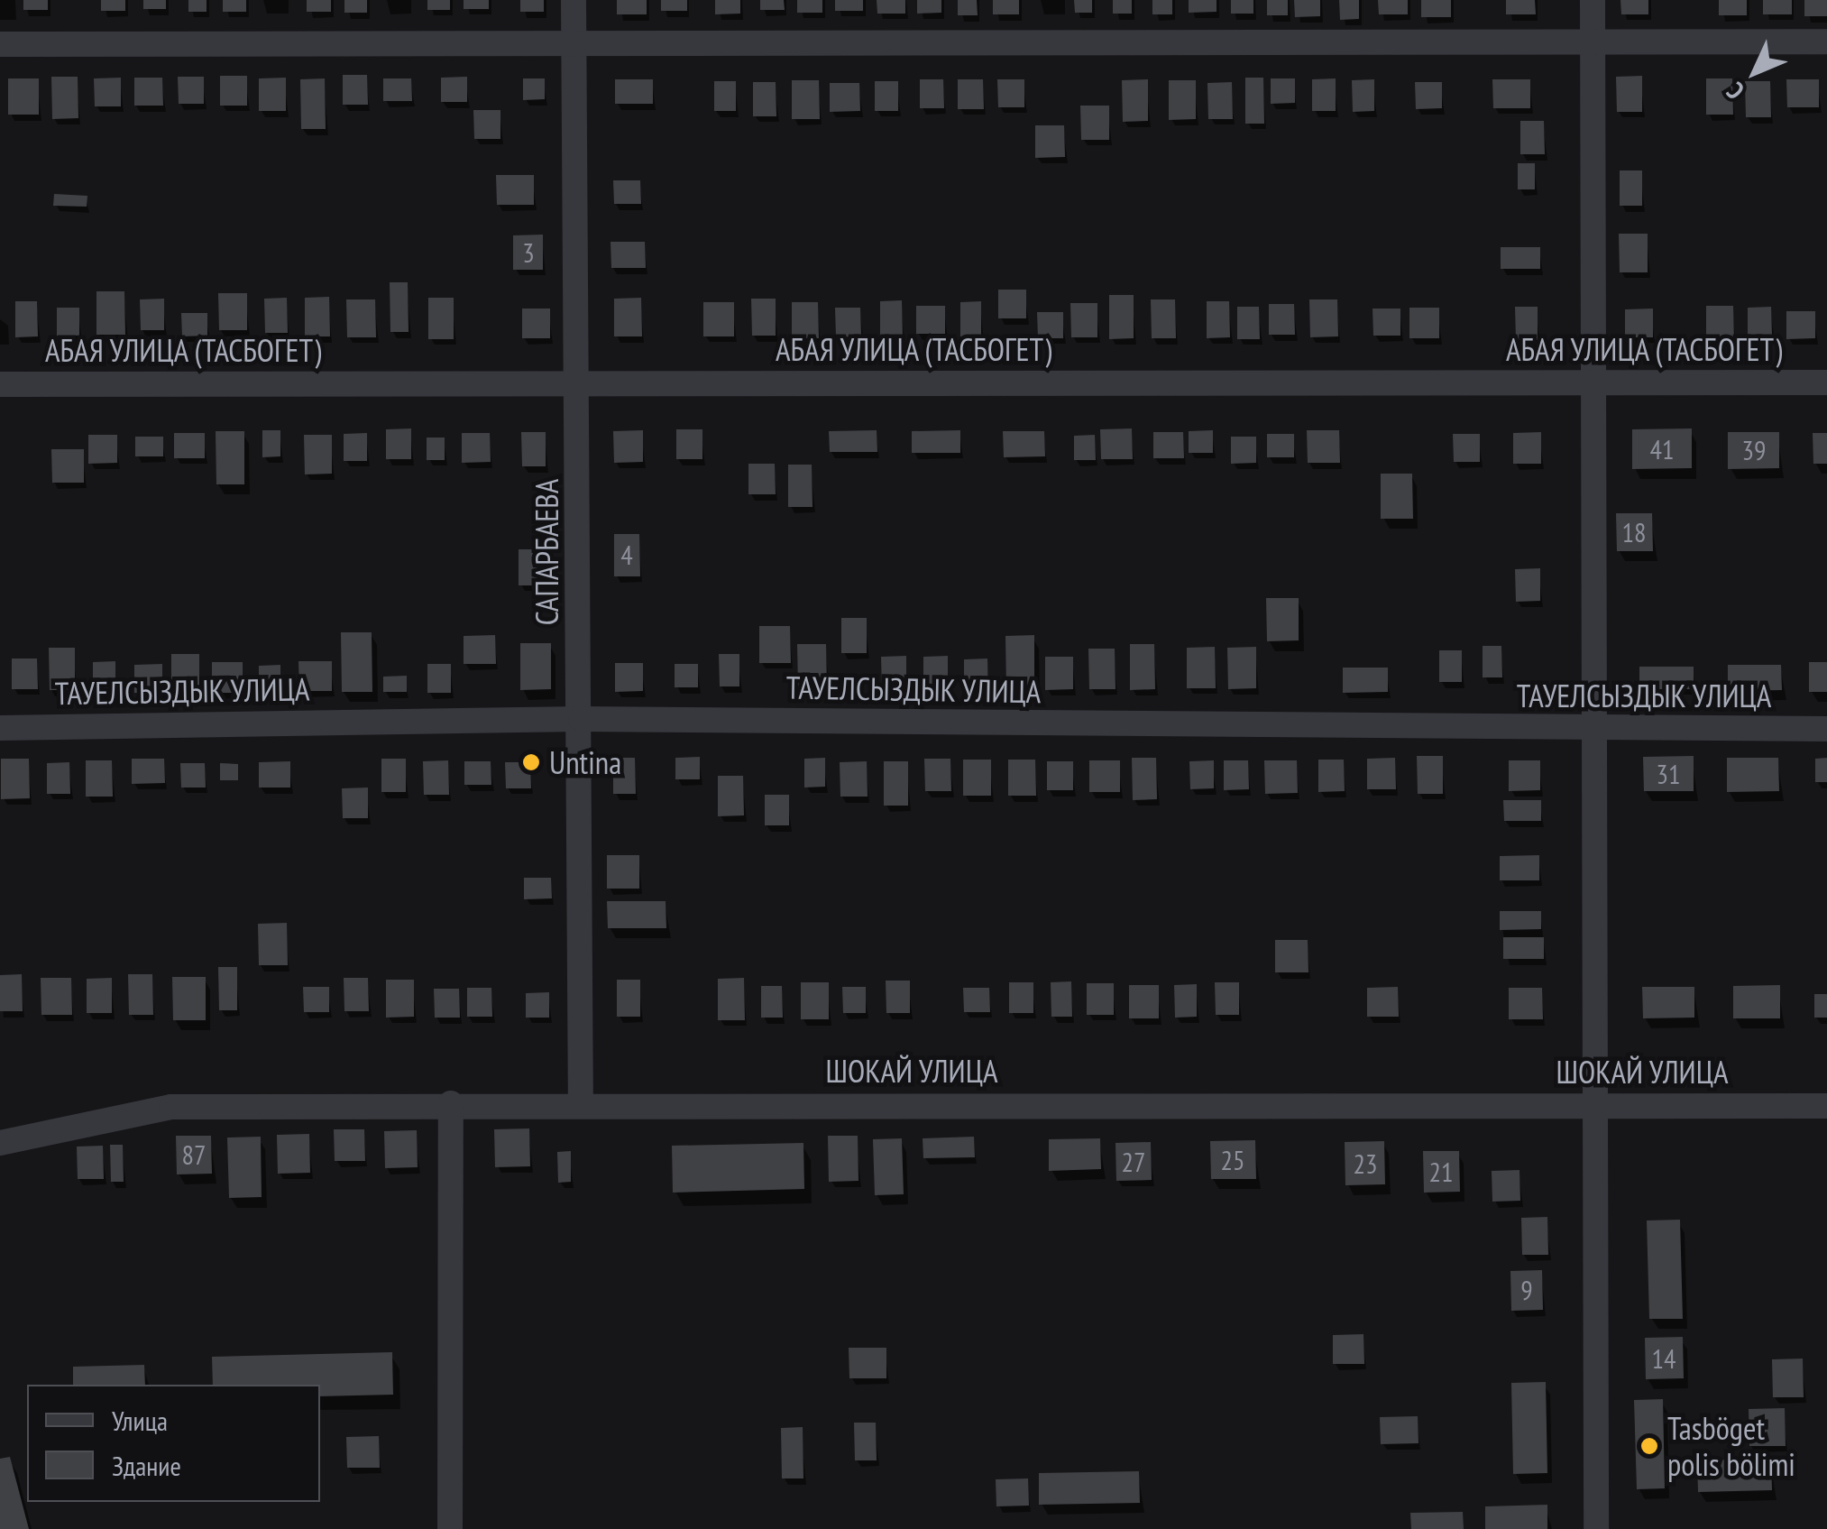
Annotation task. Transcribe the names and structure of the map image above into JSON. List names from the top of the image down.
{
  "streets": {
    "street": [
      "АБАЯ УЛИЦА (ТАСБОГЕТ)",
      "САПАРБАЕВА",
      "ТАУЕЛСЫЗДЫК УЛИЦА",
      "ШОКАЙ УЛИЦА"
    ]
  },
  "crossings": [
    ["АБАЯ УЛИЦА (ТАСБОГЕТ)", "САПАРБАЕВА"],
    ["САПАРБАЕВА", "ТАУЕЛСЫЗДЫК УЛИЦА"],
    ["САПАРБАЕВА", "ШОКАЙ УЛИЦА"]
  ],
  "places": ["Untina", "Tasböget polis bölimi"],
  "house_numbers": [
    "3",
    "41",
    "39",
    "18",
    "4",
    "31",
    "87",
    "25",
    "27",
    "23",
    "21",
    "9",
    "14"
  ],
  "legend": ["Улица", "Здание"],
  "north": "bottom left"
}
